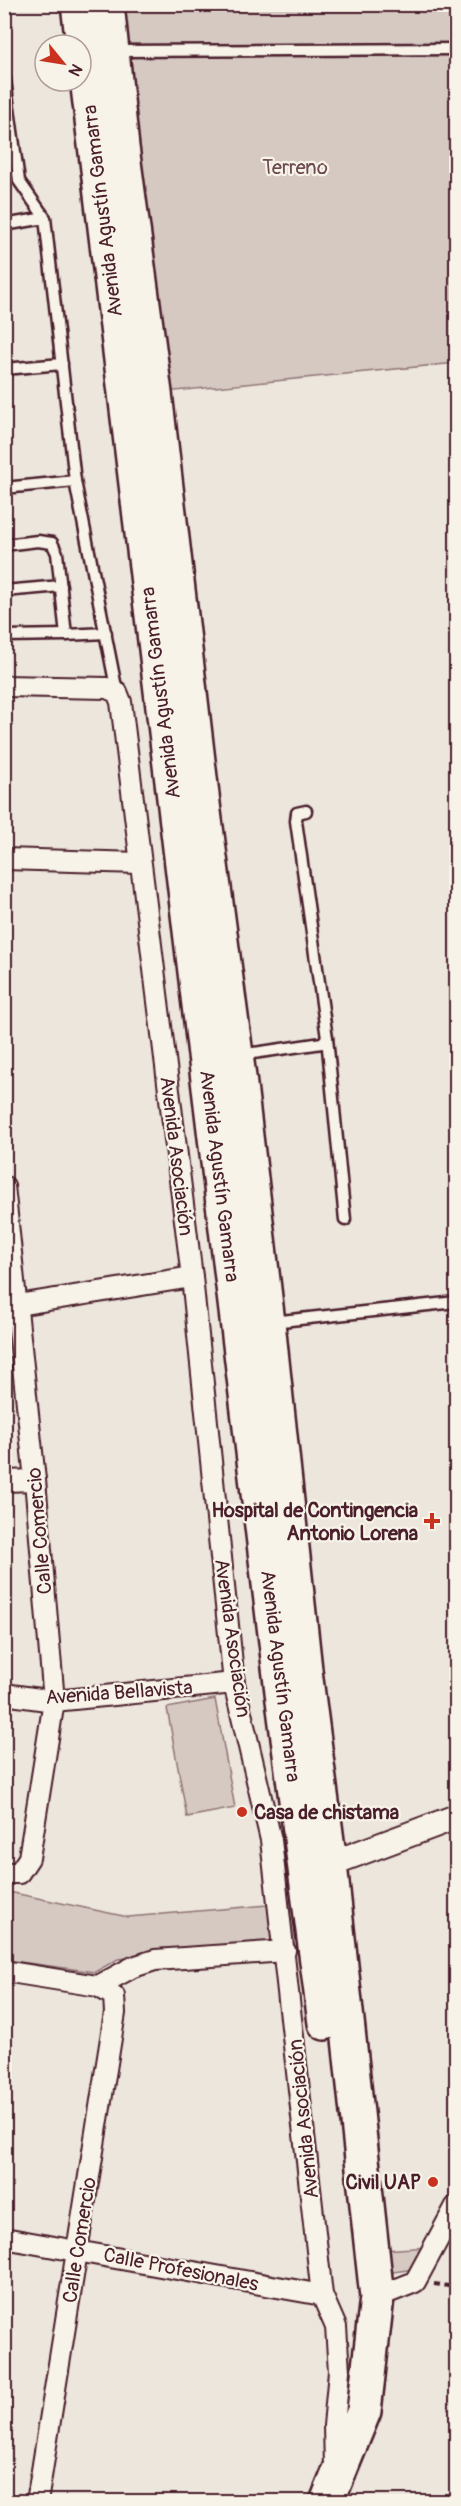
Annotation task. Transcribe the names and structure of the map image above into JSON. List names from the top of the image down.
{
  "streets": {
    "highway": ["Avenida Agustín Gamarra"],
    "street": [
      "Avenida Asociación",
      "Calle Comercio",
      "Avenida Bellavista",
      "Calle Profesionales"
    ]
  },
  "crossings": [
    ["Avenida Agustín Gamarra", "Avenida Asociación"],
    ["Avenida Asociación", "Avenida Bellavista"],
    ["Avenida Asociación", "Calle Profesionales"],
    ["Calle Comercio", "Avenida Bellavista"],
    ["Calle Comercio", "Calle Profesionales"]
  ],
  "parks": ["Terreno"],
  "places": {
    "health": ["Hospital de Contingencia Antonio Lorena"],
    "other": ["Casa de chistama", "Civil UAP"]
  },
  "north": "bottom right"
}
